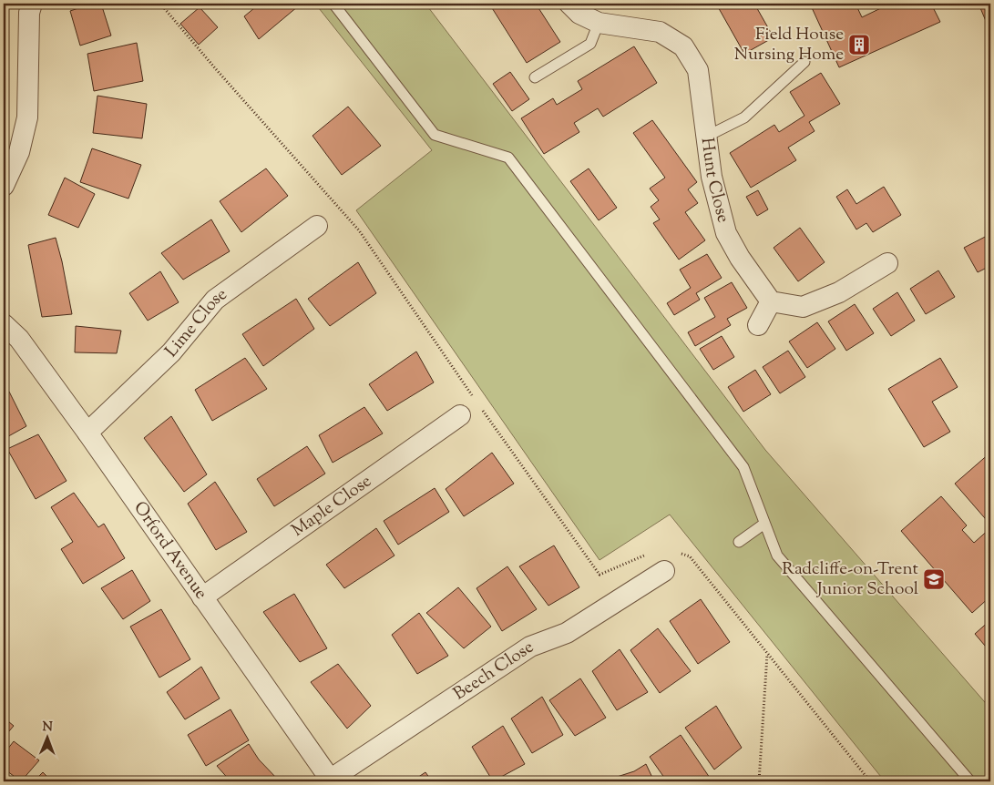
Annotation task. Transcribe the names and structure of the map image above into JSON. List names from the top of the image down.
{
  "streets": {
    "street": [
      "Hunt Close",
      "Lime Close",
      "Maple Close",
      "Orford Avenue",
      "Beech Close"
    ]
  },
  "crossings": [
    ["Lime Close", "Orford Avenue"],
    ["Maple Close", "Orford Avenue"],
    ["Orford Avenue", "Beech Close"]
  ],
  "places": {
    "building": ["Field House Nursing Home"],
    "school or university": ["Radcliffe-on-Trent Junior School"]
  },
  "north": "top"
}
